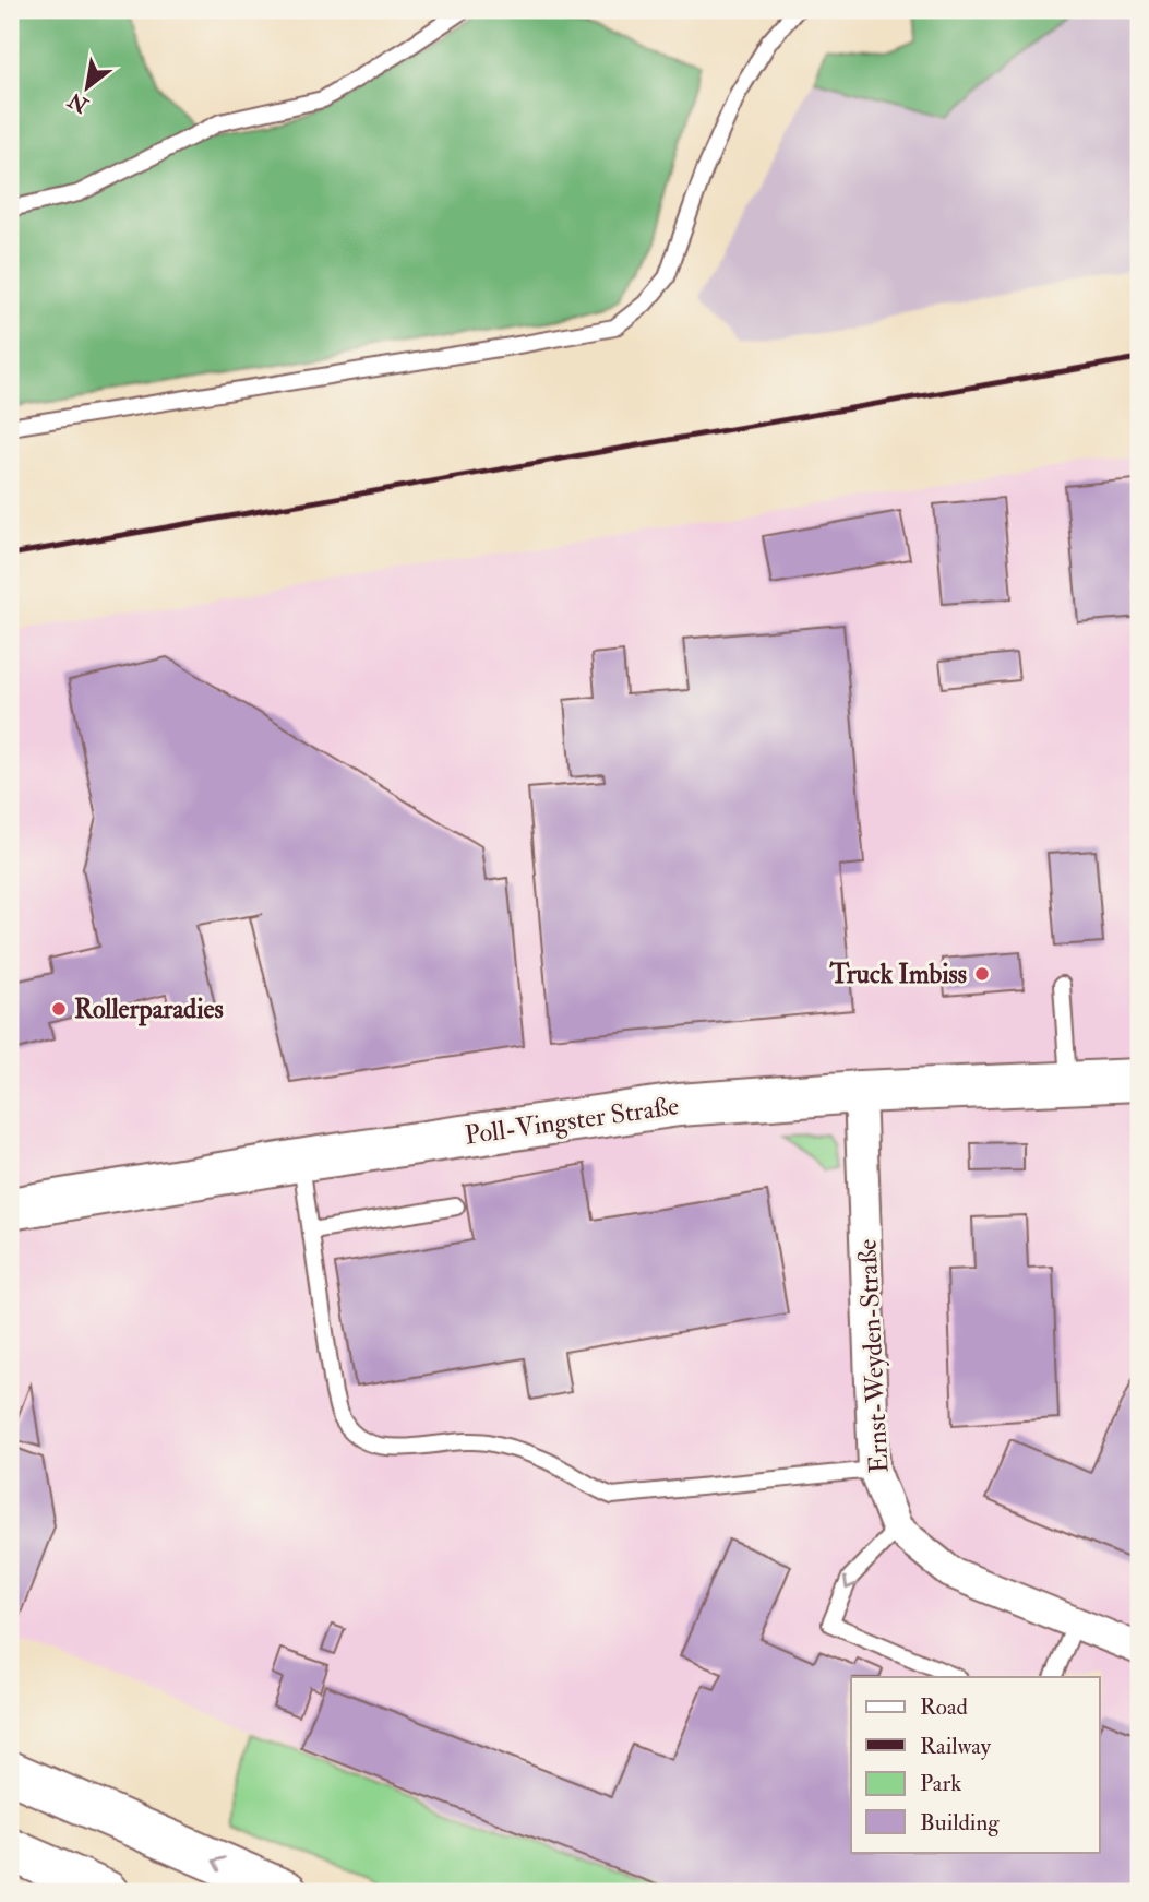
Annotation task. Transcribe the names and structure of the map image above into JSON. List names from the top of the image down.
{
  "streets": {
    "main road": ["Poll-Vingster Straße"],
    "street": ["Ernst-Weyden-Straße"]
  },
  "crossings": [
    ["Poll-Vingster Straße", "Ernst-Weyden-Straße"]
  ],
  "places": ["Truck Imbiss", "Rollerparadies"],
  "legend": [
    "Road",
    "Railway",
    "Park",
    "Building"
  ],
  "north": "bottom left"
}
